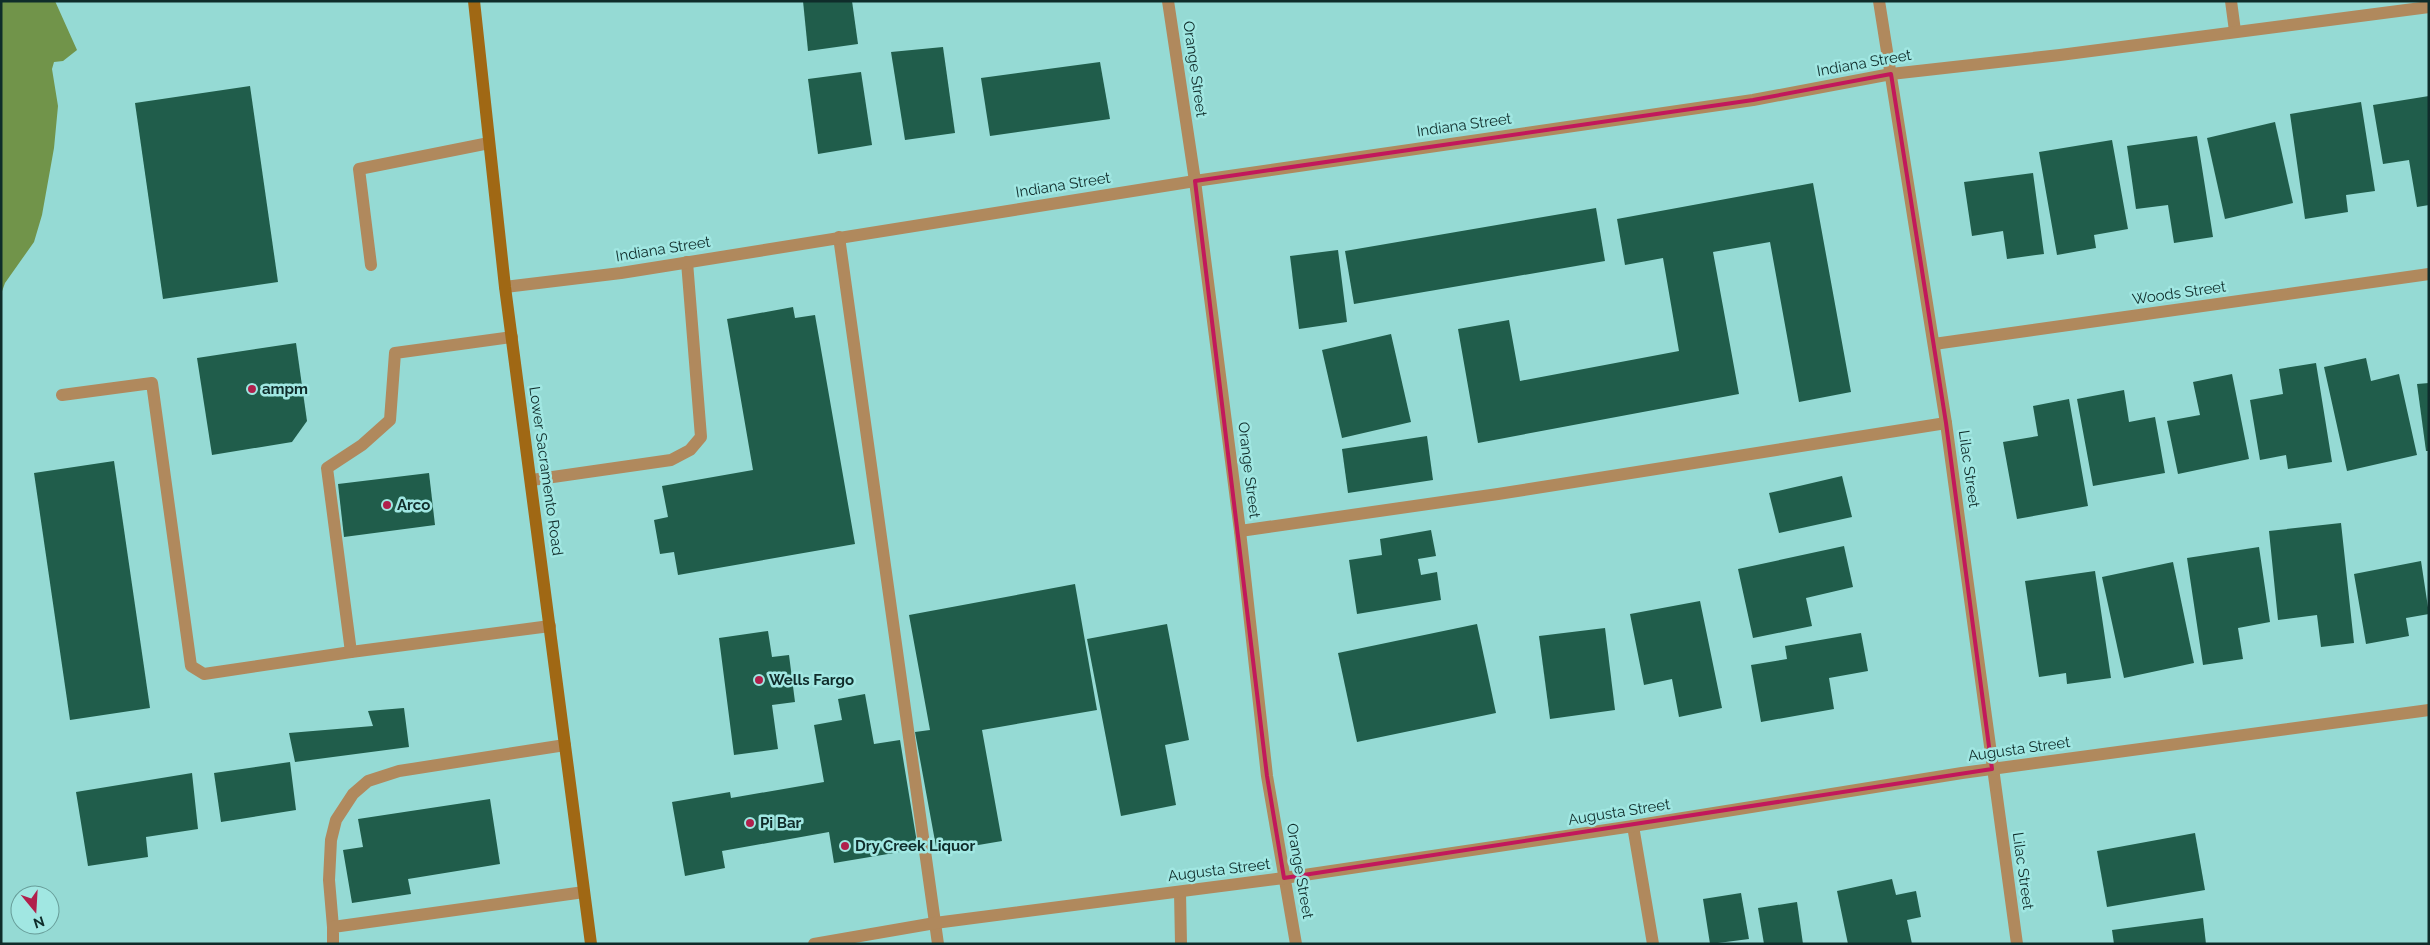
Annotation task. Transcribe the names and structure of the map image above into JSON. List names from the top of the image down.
{
  "streets": {
    "main road": ["Lower Sacramento Road"],
    "street": [
      "Indiana Street",
      "Orange Street",
      "Woods Street",
      "Lilac Street",
      "Augusta Street"
    ]
  },
  "crossings": [
    ["Indiana Street", "Orange Street"],
    ["Indiana Street", "Lilac Street"],
    ["Indiana Street", "Lower Sacramento Road"],
    ["Orange Street", "Augusta Street"],
    ["Woods Street", "Lilac Street"],
    ["Lilac Street", "Augusta Street"]
  ],
  "places": [
    "ampm",
    "Arco",
    "Wells Fargo",
    "Pi Bar",
    "Dry Creek Liquor"
  ],
  "north": "bottom"
}
